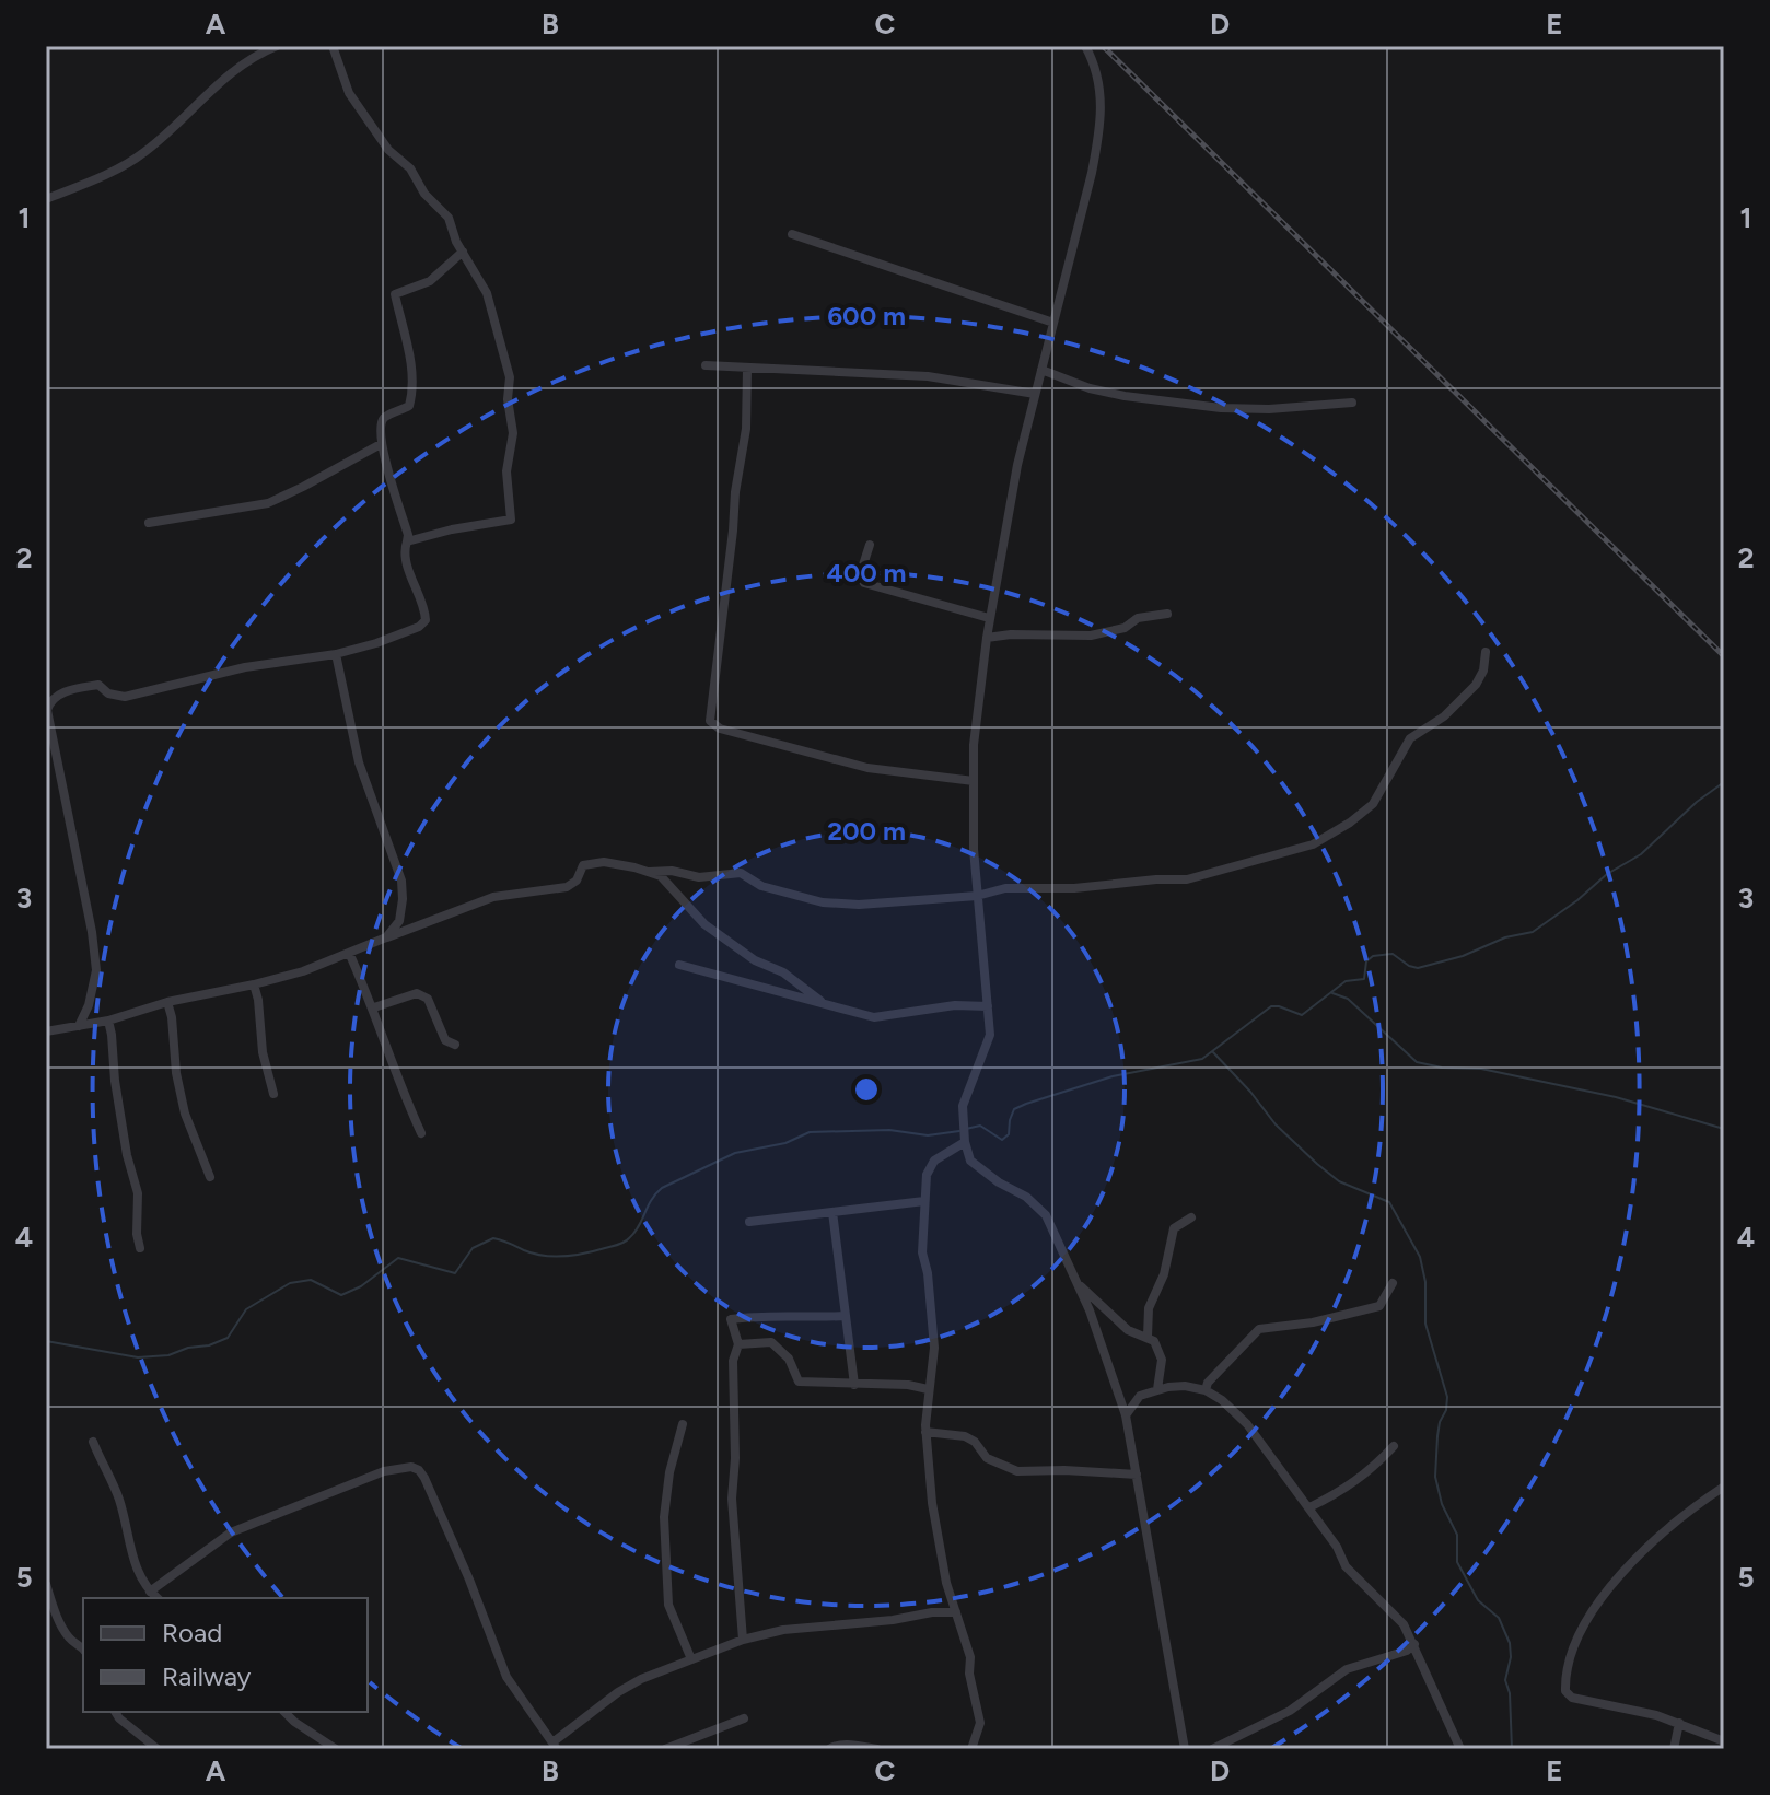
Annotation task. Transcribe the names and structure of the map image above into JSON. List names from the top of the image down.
{
  "legend": ["Road", "Railway"],
  "grid": {
    "columns": [
      "A",
      "B",
      "C",
      "D",
      "E"
    ],
    "rows": [
      "1",
      "2",
      "3",
      "4",
      "5"
    ]
  },
  "rings": ["600 m", "400 m", "200 m"]
}
